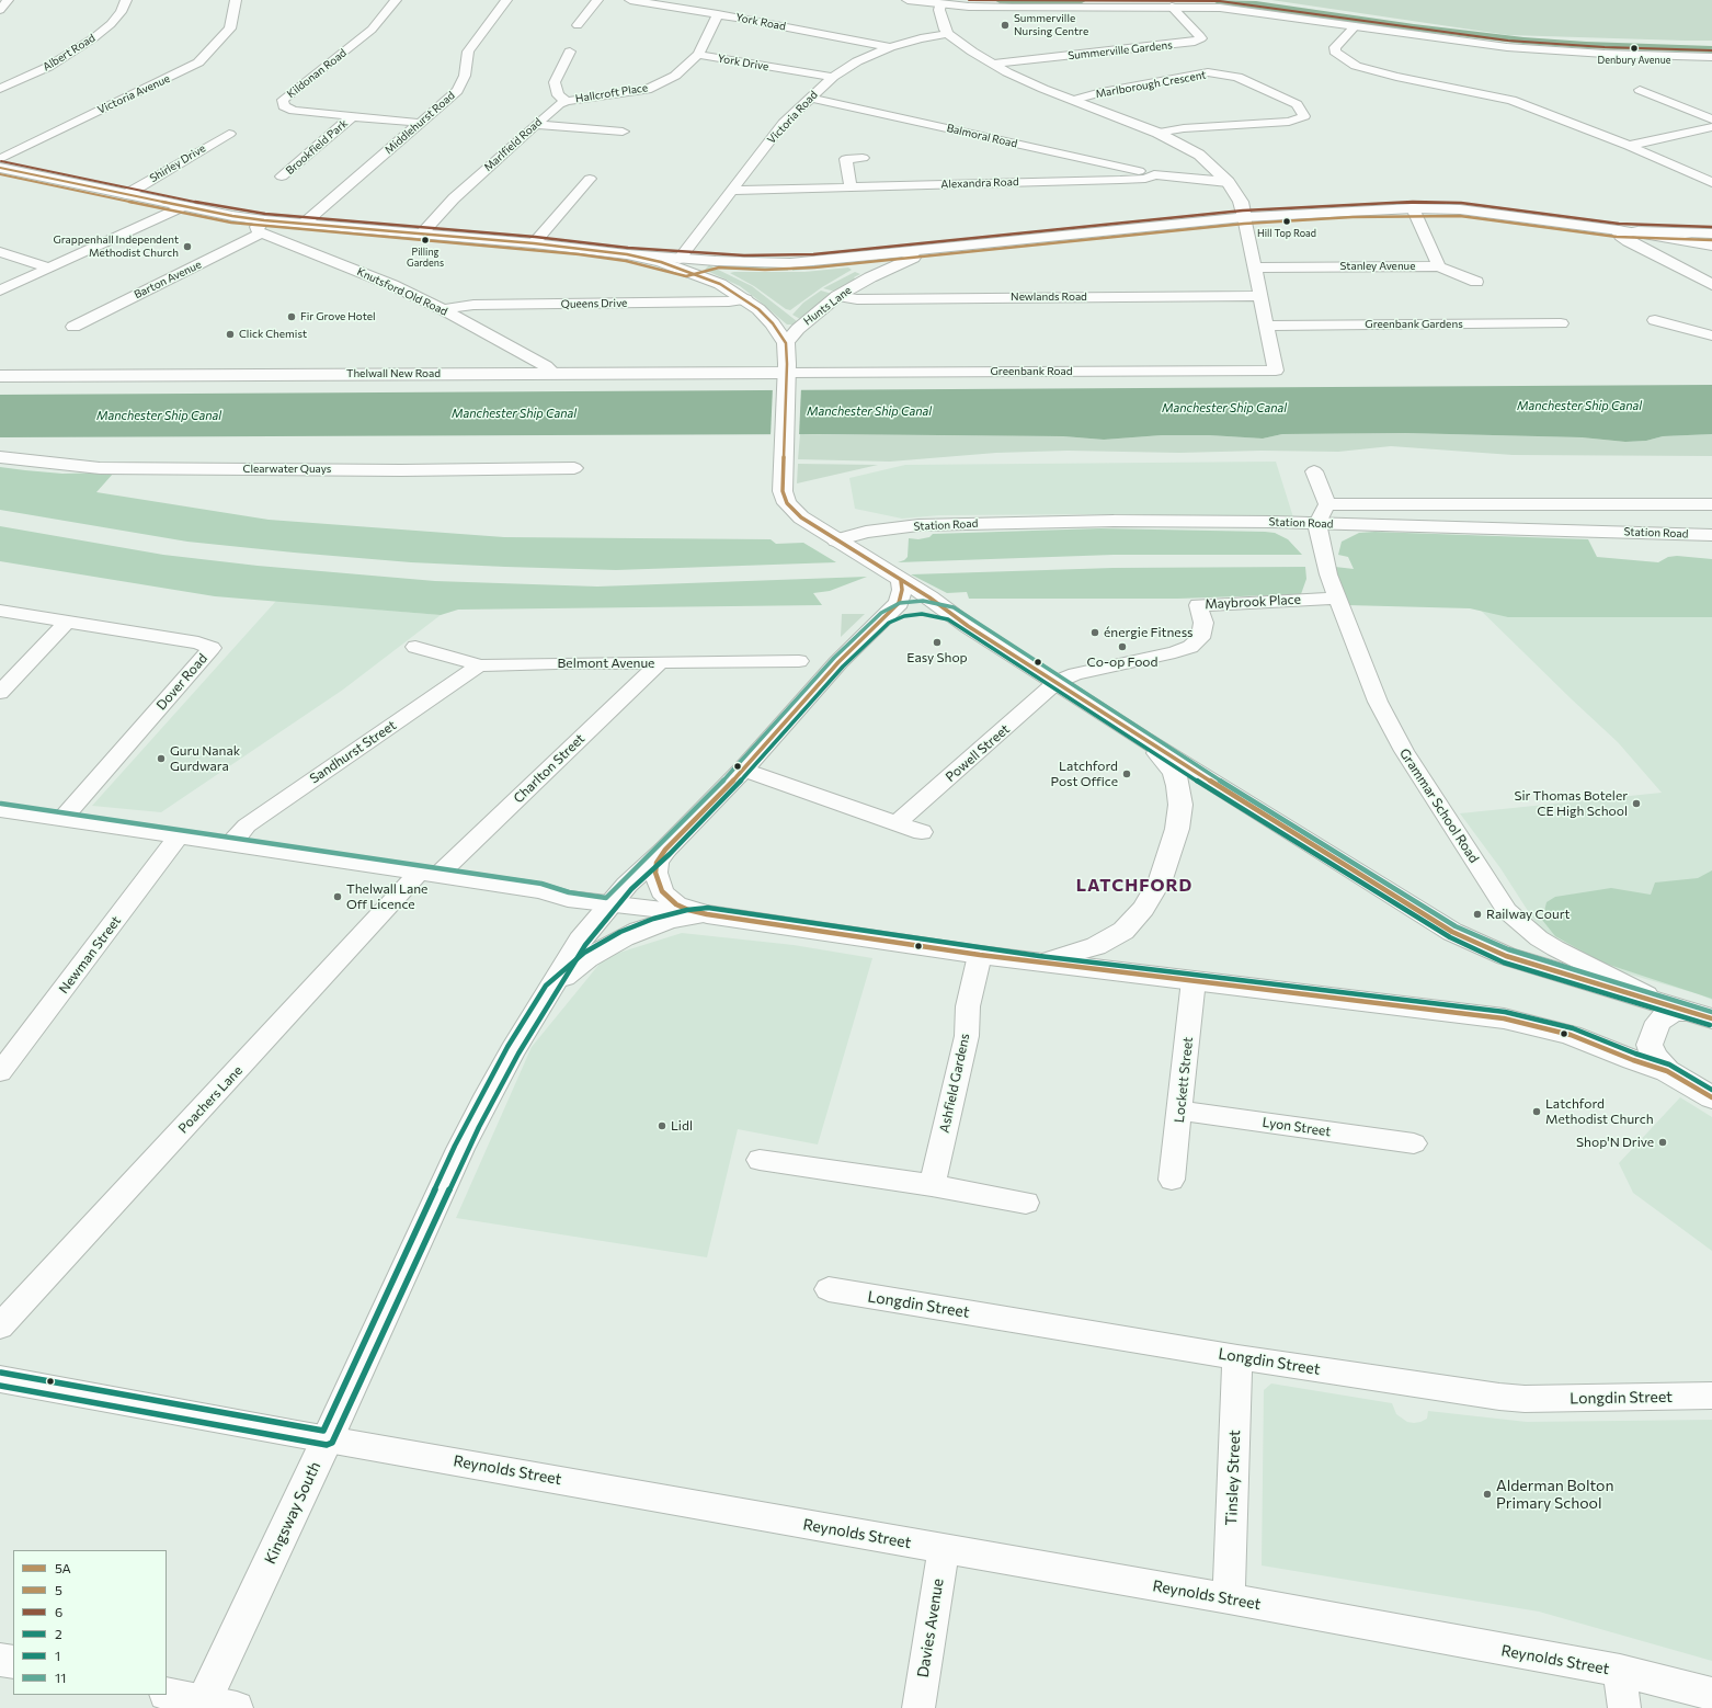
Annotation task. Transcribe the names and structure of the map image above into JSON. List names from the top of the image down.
{
  "streets": {
    "main road": [
      "Hunts Lane",
      "Thelwall New Road",
      "Station Road",
      "Kingsway South"
    ],
    "street": [
      "York Road",
      "Summerville Gardens",
      "Albert Road",
      "York Drive",
      "Kildonan Road",
      "Marlborough Crescent",
      "Hallcroft Place",
      "Victoria Avenue",
      "Victoria Road",
      "Middlehurst Road",
      "Balmoral Road",
      "Marlfield Road",
      "Brookfield Park",
      "Shirley Drive",
      "Alexandra Road",
      "Stanley Avenue",
      "Barton Avenue",
      "Knutsford Old Road",
      "Newlands Road",
      "Queens Drive",
      "Greenbank Gardens",
      "Greenbank Road",
      "Clearwater Quays",
      "Maybrook Place",
      "Belmont Avenue",
      "Dover Road",
      "Sandhurst Street",
      "Powell Street",
      "Charlton Street",
      "Grammar School Road",
      "Newman Street",
      "Lockett Street",
      "Ashfield Gardens",
      "Poachers Lane",
      "Lyon Street",
      "Longdin Street",
      "Reynolds Street",
      "Tinsley Street",
      "Davies Avenue"
    ]
  },
  "crossings": [
    ["York Road", "York Drive"],
    ["York Road", "Victoria Road"],
    ["York Drive", "Hallcroft Place"],
    ["York Drive", "Victoria Road"],
    ["Kildonan Road", "Middlehurst Road"],
    ["Kildonan Road", "Brookfield Park"],
    ["Hallcroft Place", "Marlfield Road"],
    ["Victoria Road", "Balmoral Road"],
    ["Victoria Road", "Alexandra Road"],
    ["Victoria Road", "Hunts Lane"],
    ["Balmoral Road", "Alexandra Road"],
    ["Stanley Avenue", "Hunts Lane"],
    ["Barton Avenue", "Knutsford Old Road"],
    ["Knutsford Old Road", "Queens Drive"],
    ["Knutsford Old Road", "Thelwall New Road"],
    ["Newlands Road", "Hunts Lane"],
    ["Greenbank Gardens", "Greenbank Road"],
    ["Greenbank Road", "Thelwall New Road"],
    ["Station Road", "Grammar School Road"],
    ["Maybrook Place", "Powell Street"],
    ["Maybrook Place", "Grammar School Road"],
    ["Belmont Avenue", "Sandhurst Street"],
    ["Belmont Avenue", "Charlton Street"],
    ["Charlton Street", "Poachers Lane"],
    ["Lockett Street", "Lyon Street"],
    ["Longdin Street", "Tinsley Street"],
    ["Reynolds Street", "Tinsley Street"],
    ["Reynolds Street", "Kingsway South"],
    ["Reynolds Street", "Davies Avenue"]
  ],
  "districts": ["LATCHFORD"],
  "water": ["Manchester Ship Canal"],
  "places": [
    "Summerville Nursing Centre",
    "Denbury Avenue",
    "Hill Top Road",
    "Pilling Gardens",
    "Grappenhall Independent Methodist Church",
    "Fir Grove Hotel",
    "Click Chemist",
    "énergie Fitness",
    "Easy Shop",
    "Co-op Food",
    "Guru Nanak Gurdwara",
    "Latchford Post Office",
    "Sir Thomas Boteler CE High School",
    "Thelwall Lane Off Licence",
    "Railway Court",
    "Latchford Methodist Church",
    "Lidl",
    "Shop'N Drive",
    "Alderman Bolton Primary School"
  ],
  "lines": [
    "transit line 6",
    "transit line 5A",
    "transit line 5",
    "transit line 11",
    "transit line 2",
    "transit line 1"
  ],
  "legend": [
    "5A",
    "5",
    "6",
    "2",
    "1",
    "11"
  ]
}
